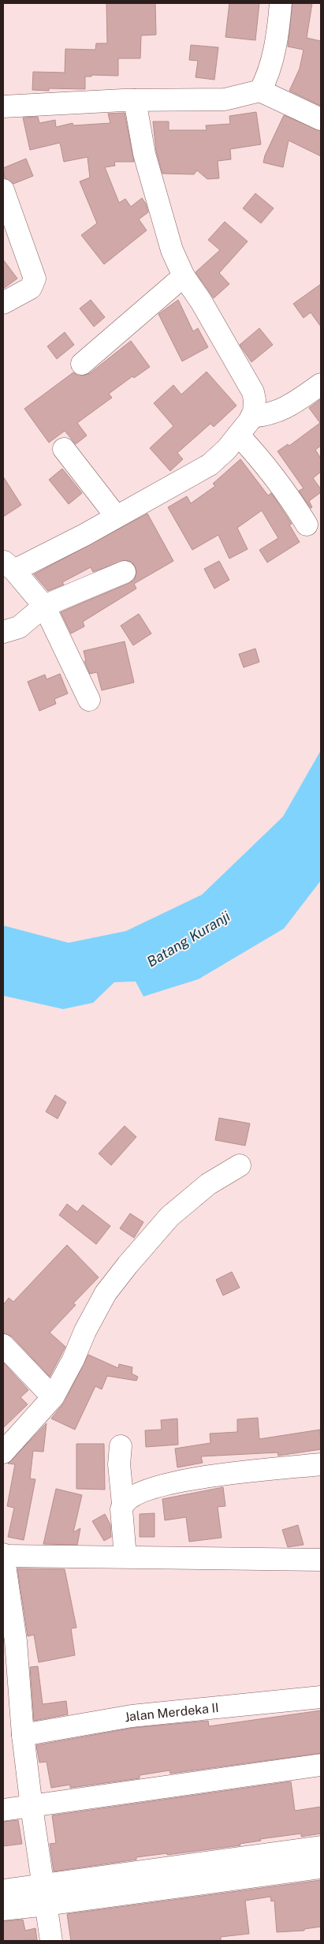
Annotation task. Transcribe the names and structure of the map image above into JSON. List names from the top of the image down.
{
  "streets": {
    "street": ["Jalan Merdeka II"]
  },
  "water": ["Batang Kuranji"]
}
